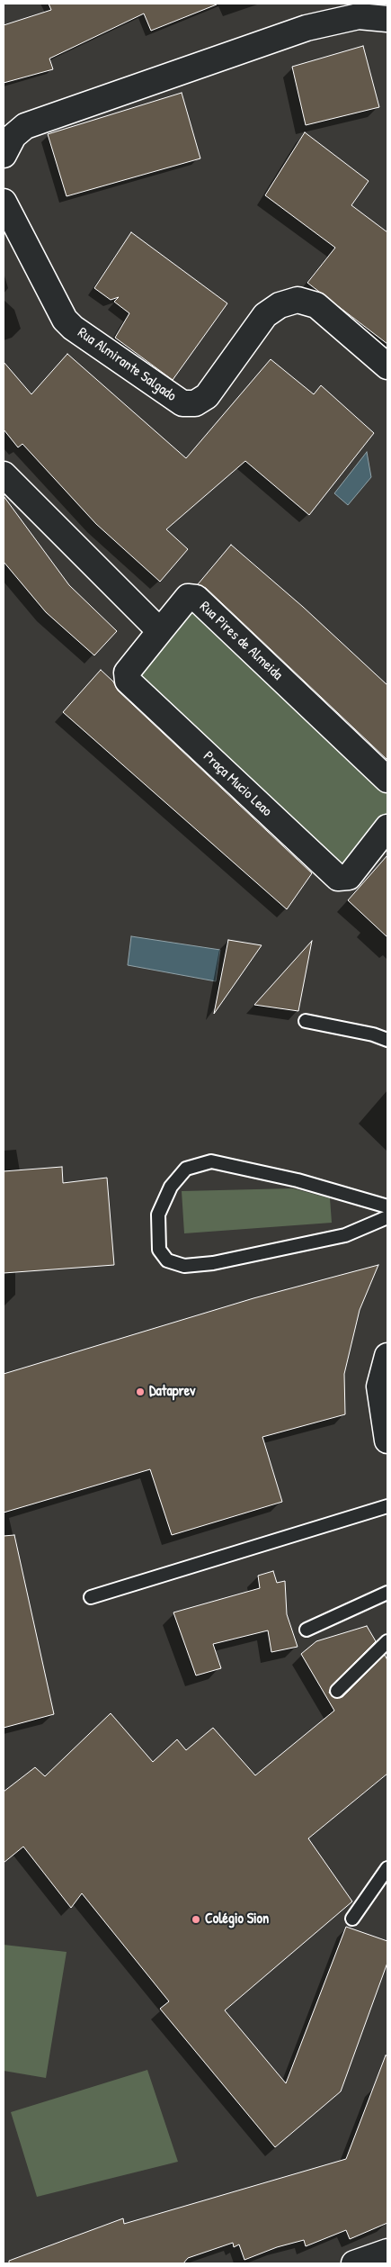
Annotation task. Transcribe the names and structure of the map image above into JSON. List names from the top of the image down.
{
  "streets": {
    "street": ["Rua Almirante Salgado", "Rua Pires de Almeida", "Praça Mucio Leao"]
  },
  "crossings": [
    ["Rua Pires de Almeida", "Praça Mucio Leao"]
  ],
  "places": ["Dataprev", "Colégio Sion"]
}
